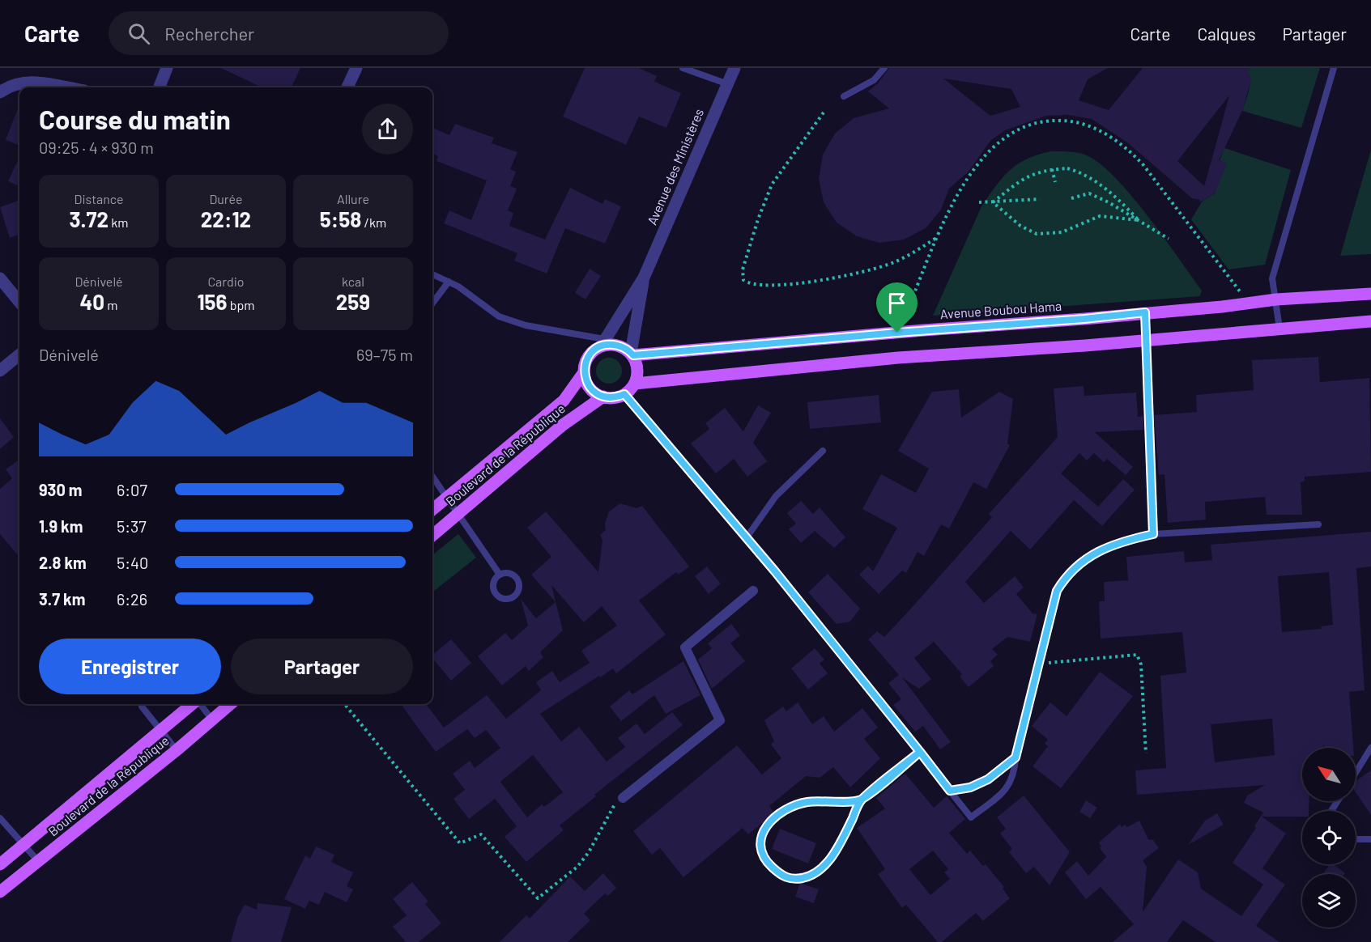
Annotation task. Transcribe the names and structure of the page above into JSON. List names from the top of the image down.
{
  "streets": {
    "main road": ["Avenue Boubou Hama", "Boulevard de la République"],
    "street": ["Avenue des Ministères"]
  },
  "crossings": [
    ["Avenue des Ministères", "Avenue Boubou Hama"],
    ["Avenue des Ministères", "Boulevard de la République"],
    ["Avenue Boubou Hama", "Boulevard de la République"]
  ],
  "north": "top left",
  "page": {
    "header": "Carte",
    "search": "Rechercher",
    "nav": ["Carte", "Calques", "Partager"],
    "heading": ["Course du matin", "09:25 · 4 × 930 m"],
    "stats": [
      ["Distance", "3.72 km"],
      ["Durée", "22:12"],
      ["Allure", "5:58 /km"],
      ["Dénivelé", "40 m"],
      ["Cardio", "156 bpm"],
      ["kcal", "259"]
    ],
    "chart": ["Dénivelé", "69–75 m"],
    "list": [
      {
        "name": "930 m",
        "note": "6:07"
      },
      {
        "name": "1.9 km",
        "note": "5:37"
      },
      {
        "name": "2.8 km",
        "note": "5:40"
      },
      {
        "name": "3.7 km",
        "note": "6:26"
      }
    ],
    "buttons": ["Enregistrer", "Partager"]
  }
}
